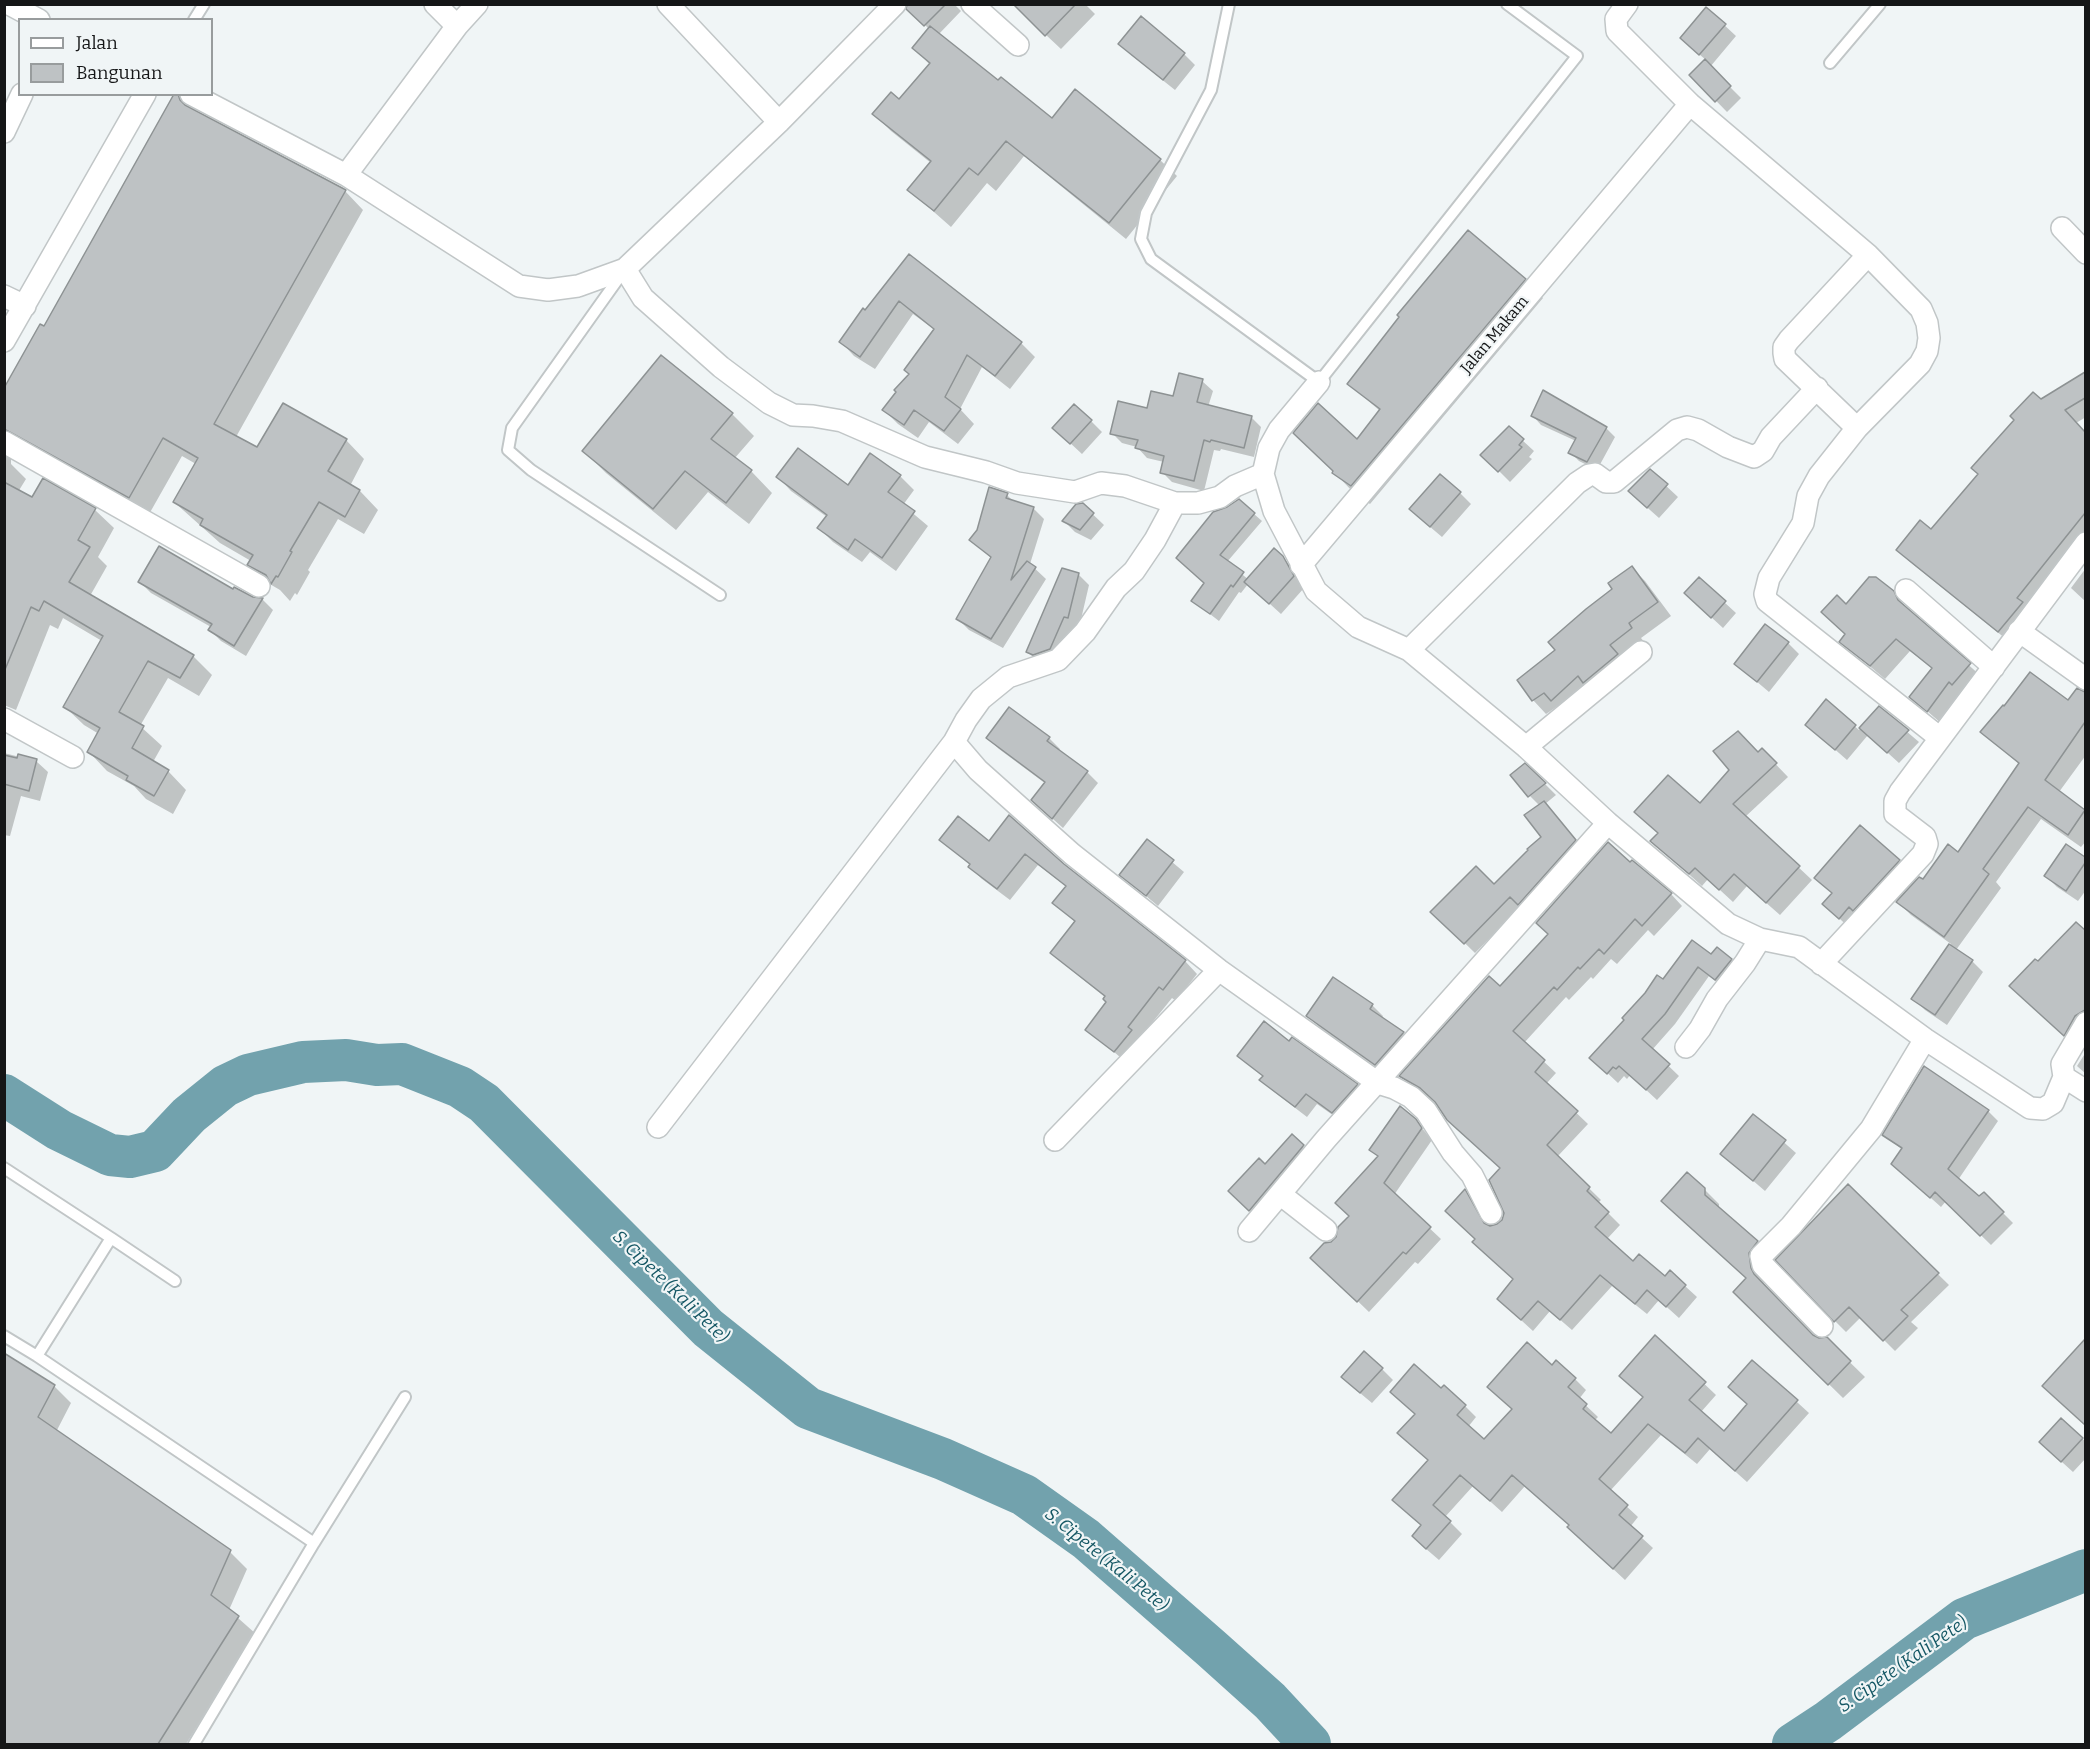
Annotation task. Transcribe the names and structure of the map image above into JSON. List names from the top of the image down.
{
  "streets": {
    "street": ["Jalan Makam"]
  },
  "water": ["S. Cipete (Kali Pete)"],
  "legend": ["Jalan", "Bangunan"]
}
